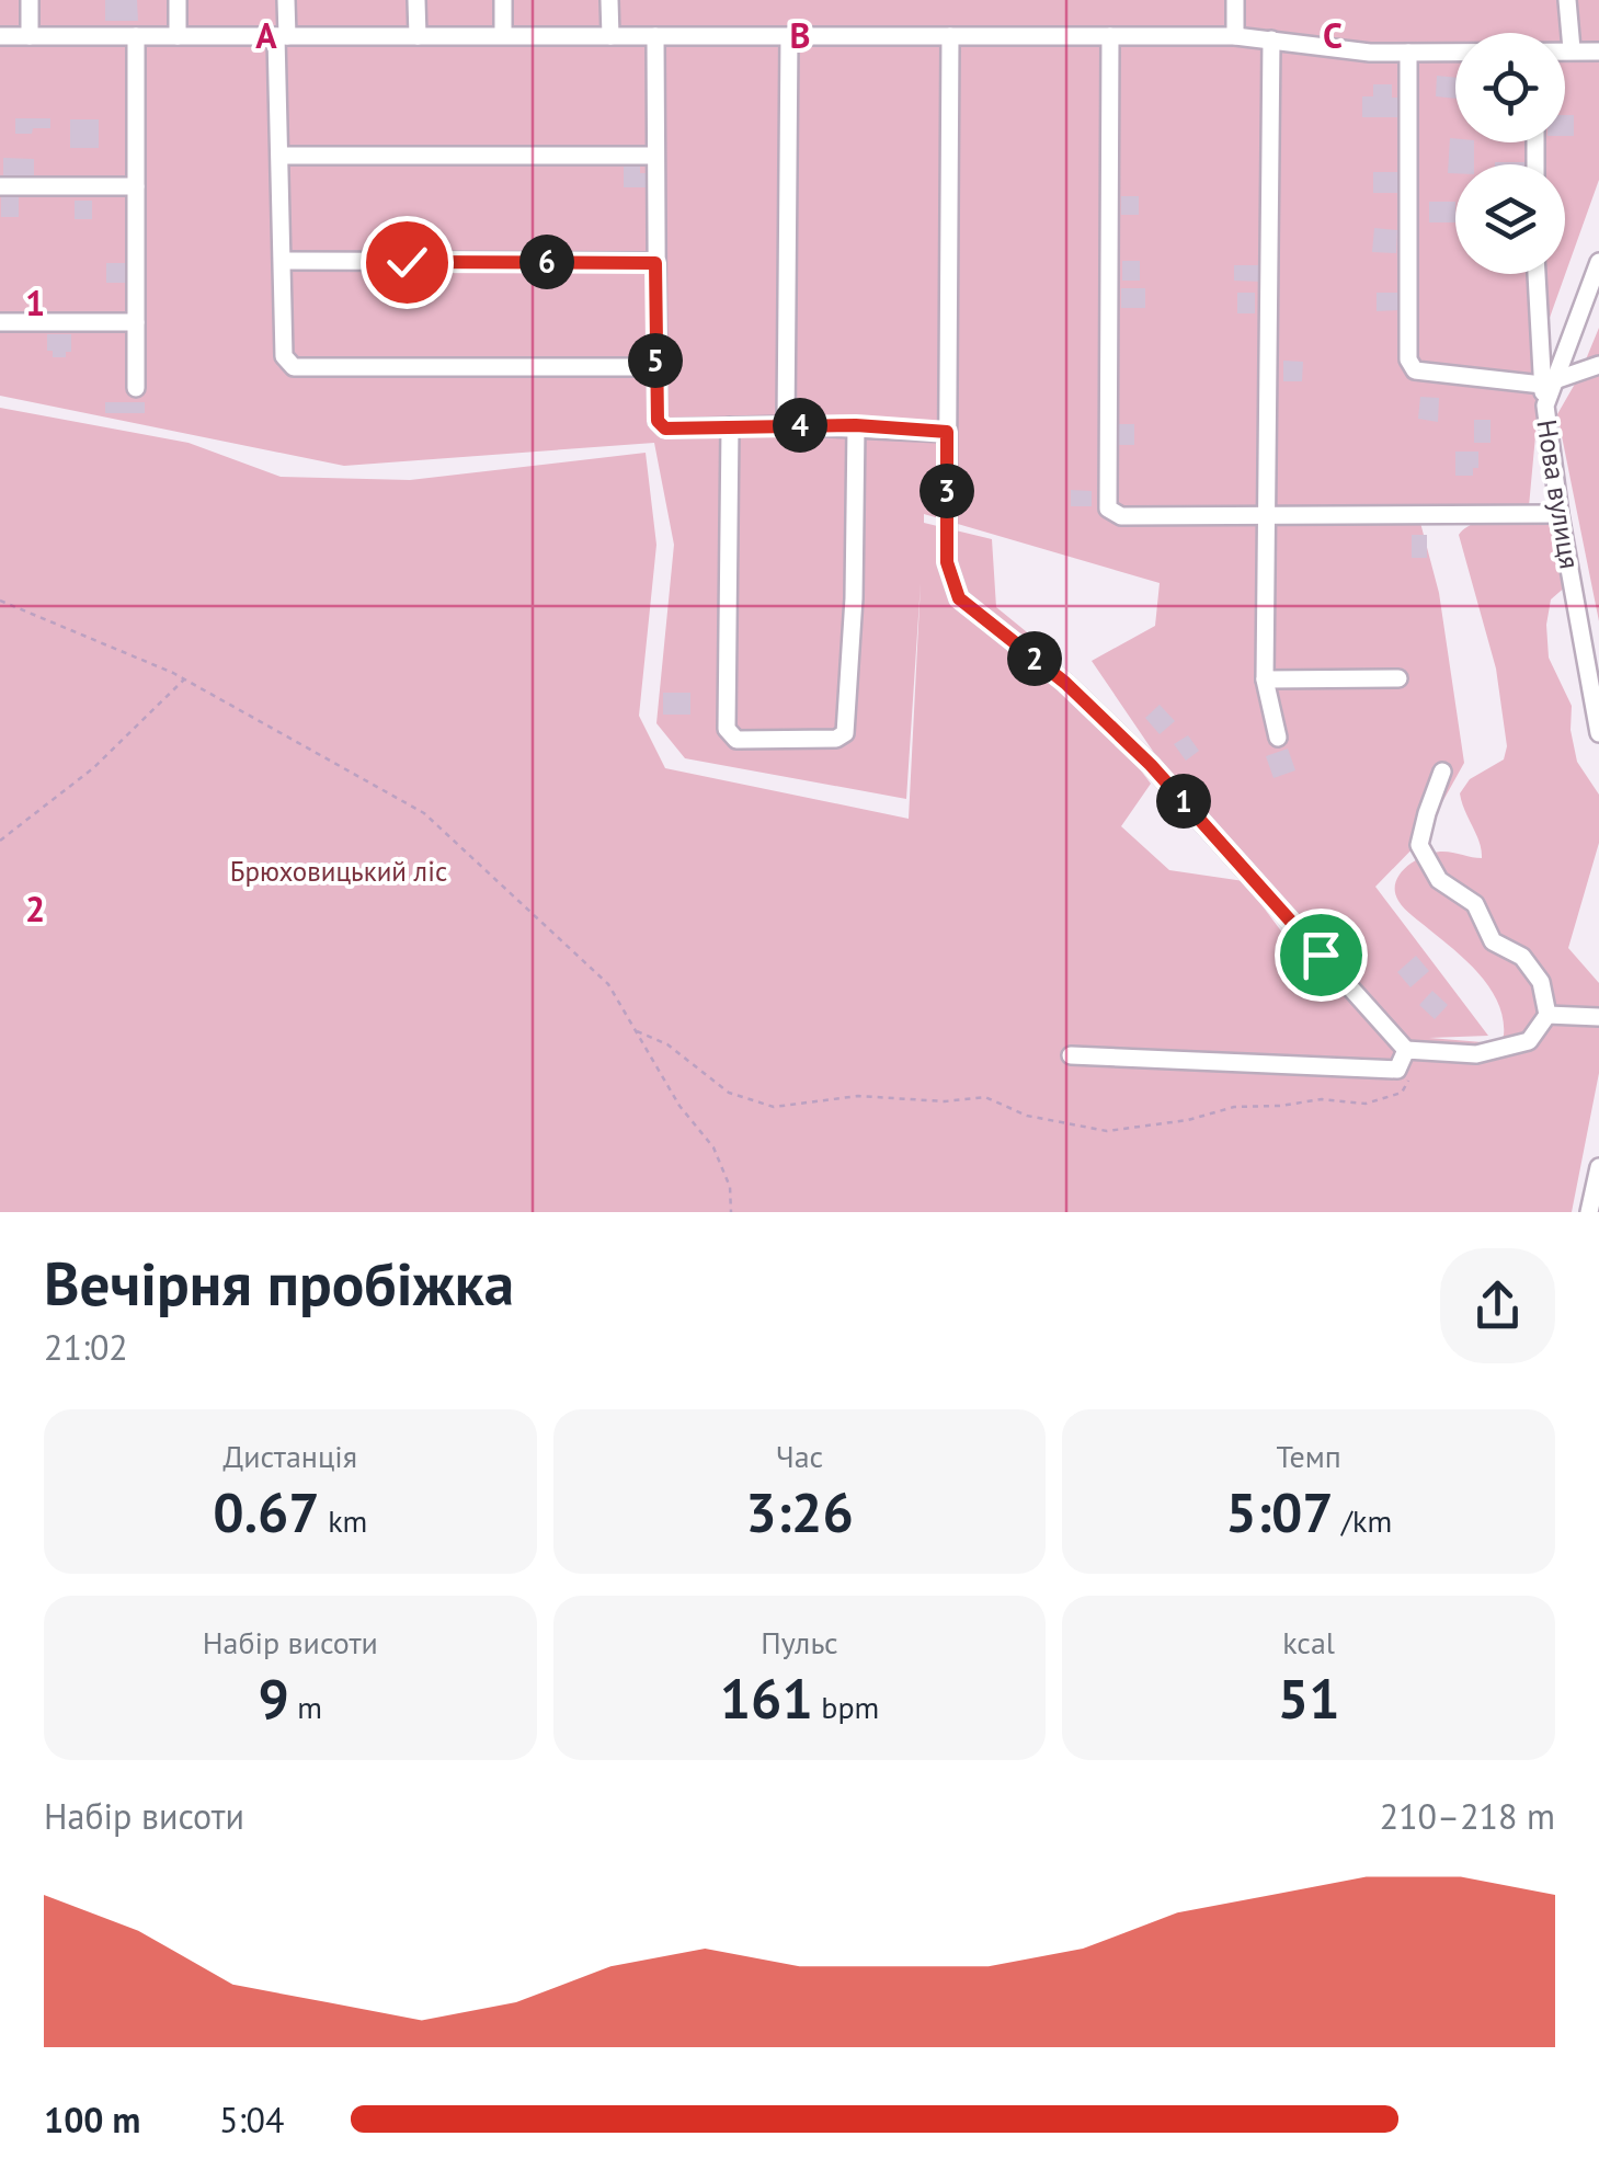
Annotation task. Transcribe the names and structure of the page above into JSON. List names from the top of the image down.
{
  "streets": {
    "street": ["Нова вулиця"]
  },
  "parks": ["Брюховицький ліс"],
  "page": {
    "pins": [
      "6",
      "5",
      "4",
      "3",
      "2",
      "1"
    ],
    "heading": ["Вечірня пробіжка", "21:02"],
    "stats": [
      ["Дистанція", "0.67 km"],
      ["Час", "3:26"],
      ["Темп", "5:07 /km"],
      ["Набір висоти", "9 m"],
      ["Пульс", "161 bpm"],
      ["kcal", "51"]
    ],
    "chart": ["Набір висоти", "210–218 m"],
    "list": [
      {
        "name": "100 m",
        "note": "5:04"
      }
    ]
  },
  "grid": {
    "columns": ["A", "B", "C"],
    "rows": ["1", "2"]
  }
}
